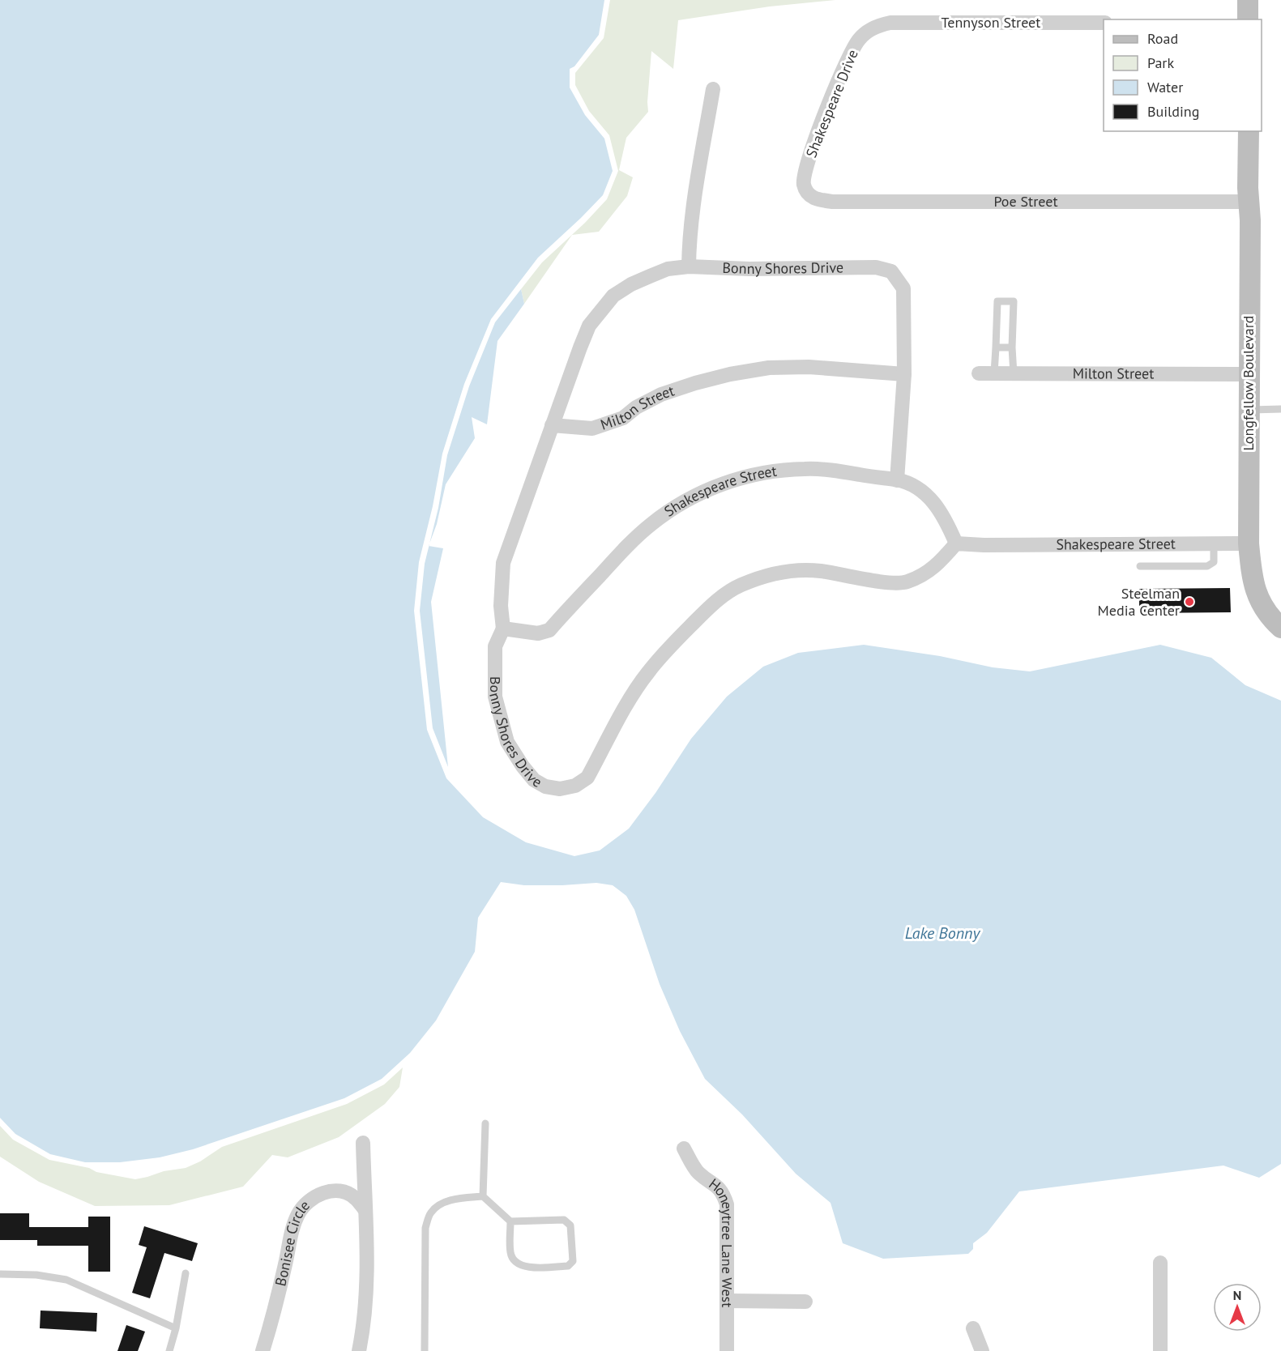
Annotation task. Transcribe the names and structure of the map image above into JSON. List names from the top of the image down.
{
  "streets": {
    "street": [
      "Tennyson Street",
      "Shakespeare Drive",
      "Poe Street",
      "Bonny Shores Drive",
      "Milton Street",
      "Longfellow Boulevard",
      "Shakespeare Street",
      "Bonisee Circle",
      "Honeytree Lane West"
    ]
  },
  "crossings": [
    ["Tennyson Street", "Shakespeare Drive"],
    ["Shakespeare Drive", "Poe Street"],
    ["Poe Street", "Longfellow Boulevard"],
    ["Bonny Shores Drive", "Milton Street"],
    ["Bonny Shores Drive", "Shakespeare Street"],
    ["Milton Street", "Longfellow Boulevard"],
    ["Longfellow Boulevard", "Shakespeare Street"]
  ],
  "water": ["Lake Bonny"],
  "places": ["Steelman Media Center"],
  "legend": [
    "Road",
    "Park",
    "Water",
    "Building"
  ],
  "north": "top"
}
